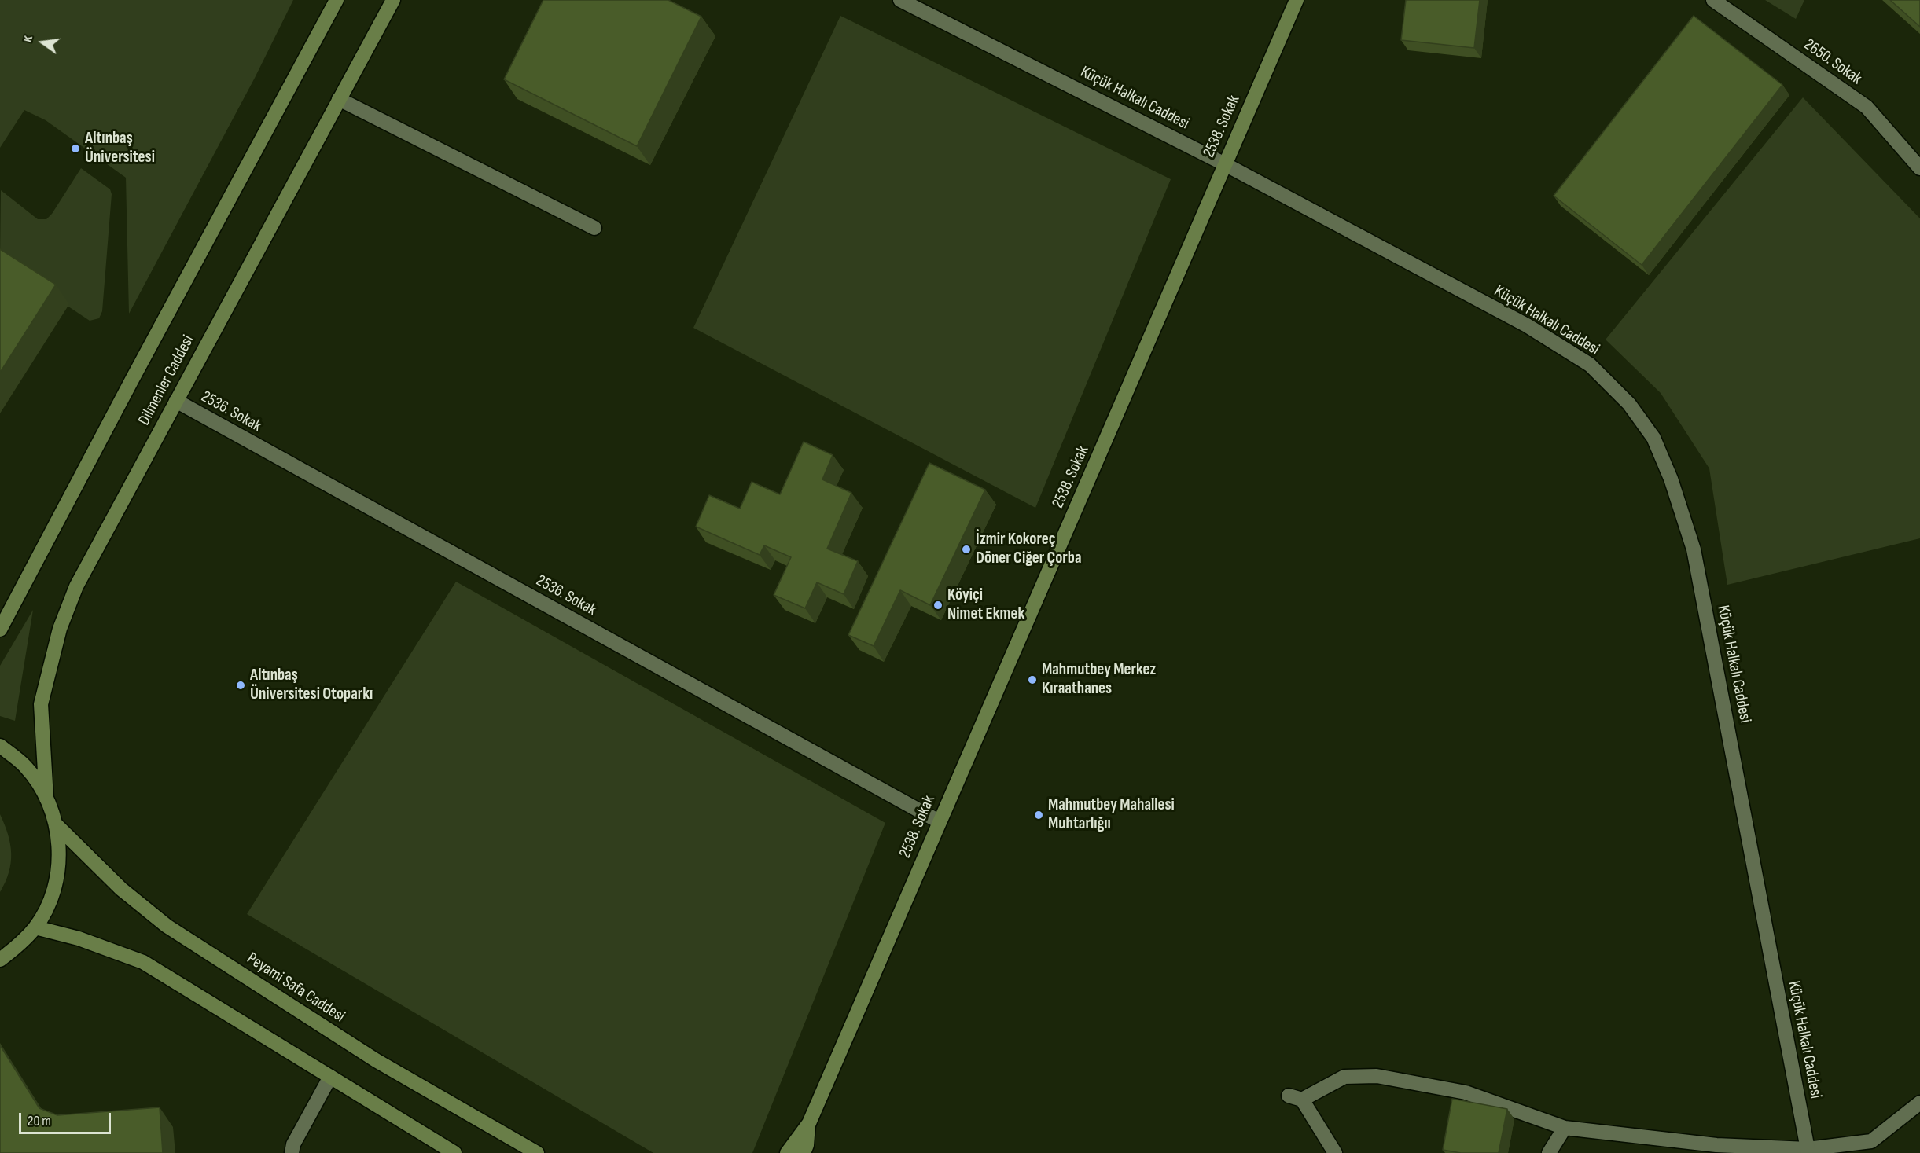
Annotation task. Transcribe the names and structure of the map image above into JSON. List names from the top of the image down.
{
  "streets": {
    "street": [
      "2650. Sokak",
      "Küçük Halkalı Caddesi",
      "2538. Sokak",
      "Dilmenler Caddesi",
      "2536. Sokak",
      "Peyami Safa Caddesi"
    ]
  },
  "crossings": [
    ["Küçük Halkalı Caddesi", "2538. Sokak"],
    ["2538. Sokak", "2536. Sokak"],
    ["Dilmenler Caddesi", "2536. Sokak"]
  ],
  "places": [
    "Altınbaş Üniversitesi",
    "İzmir Kokoreç Döner Ciğer Çorba",
    "Köyiçi Nimet Ekmek",
    "Mahmutbey Merkez Kıraathanes",
    "Altınbaş Üniversitesi Otoparkı",
    "Mahmutbey Mahallesi Muhtarlığıı"
  ],
  "scale_bar": "20 m",
  "north": "left"
}
